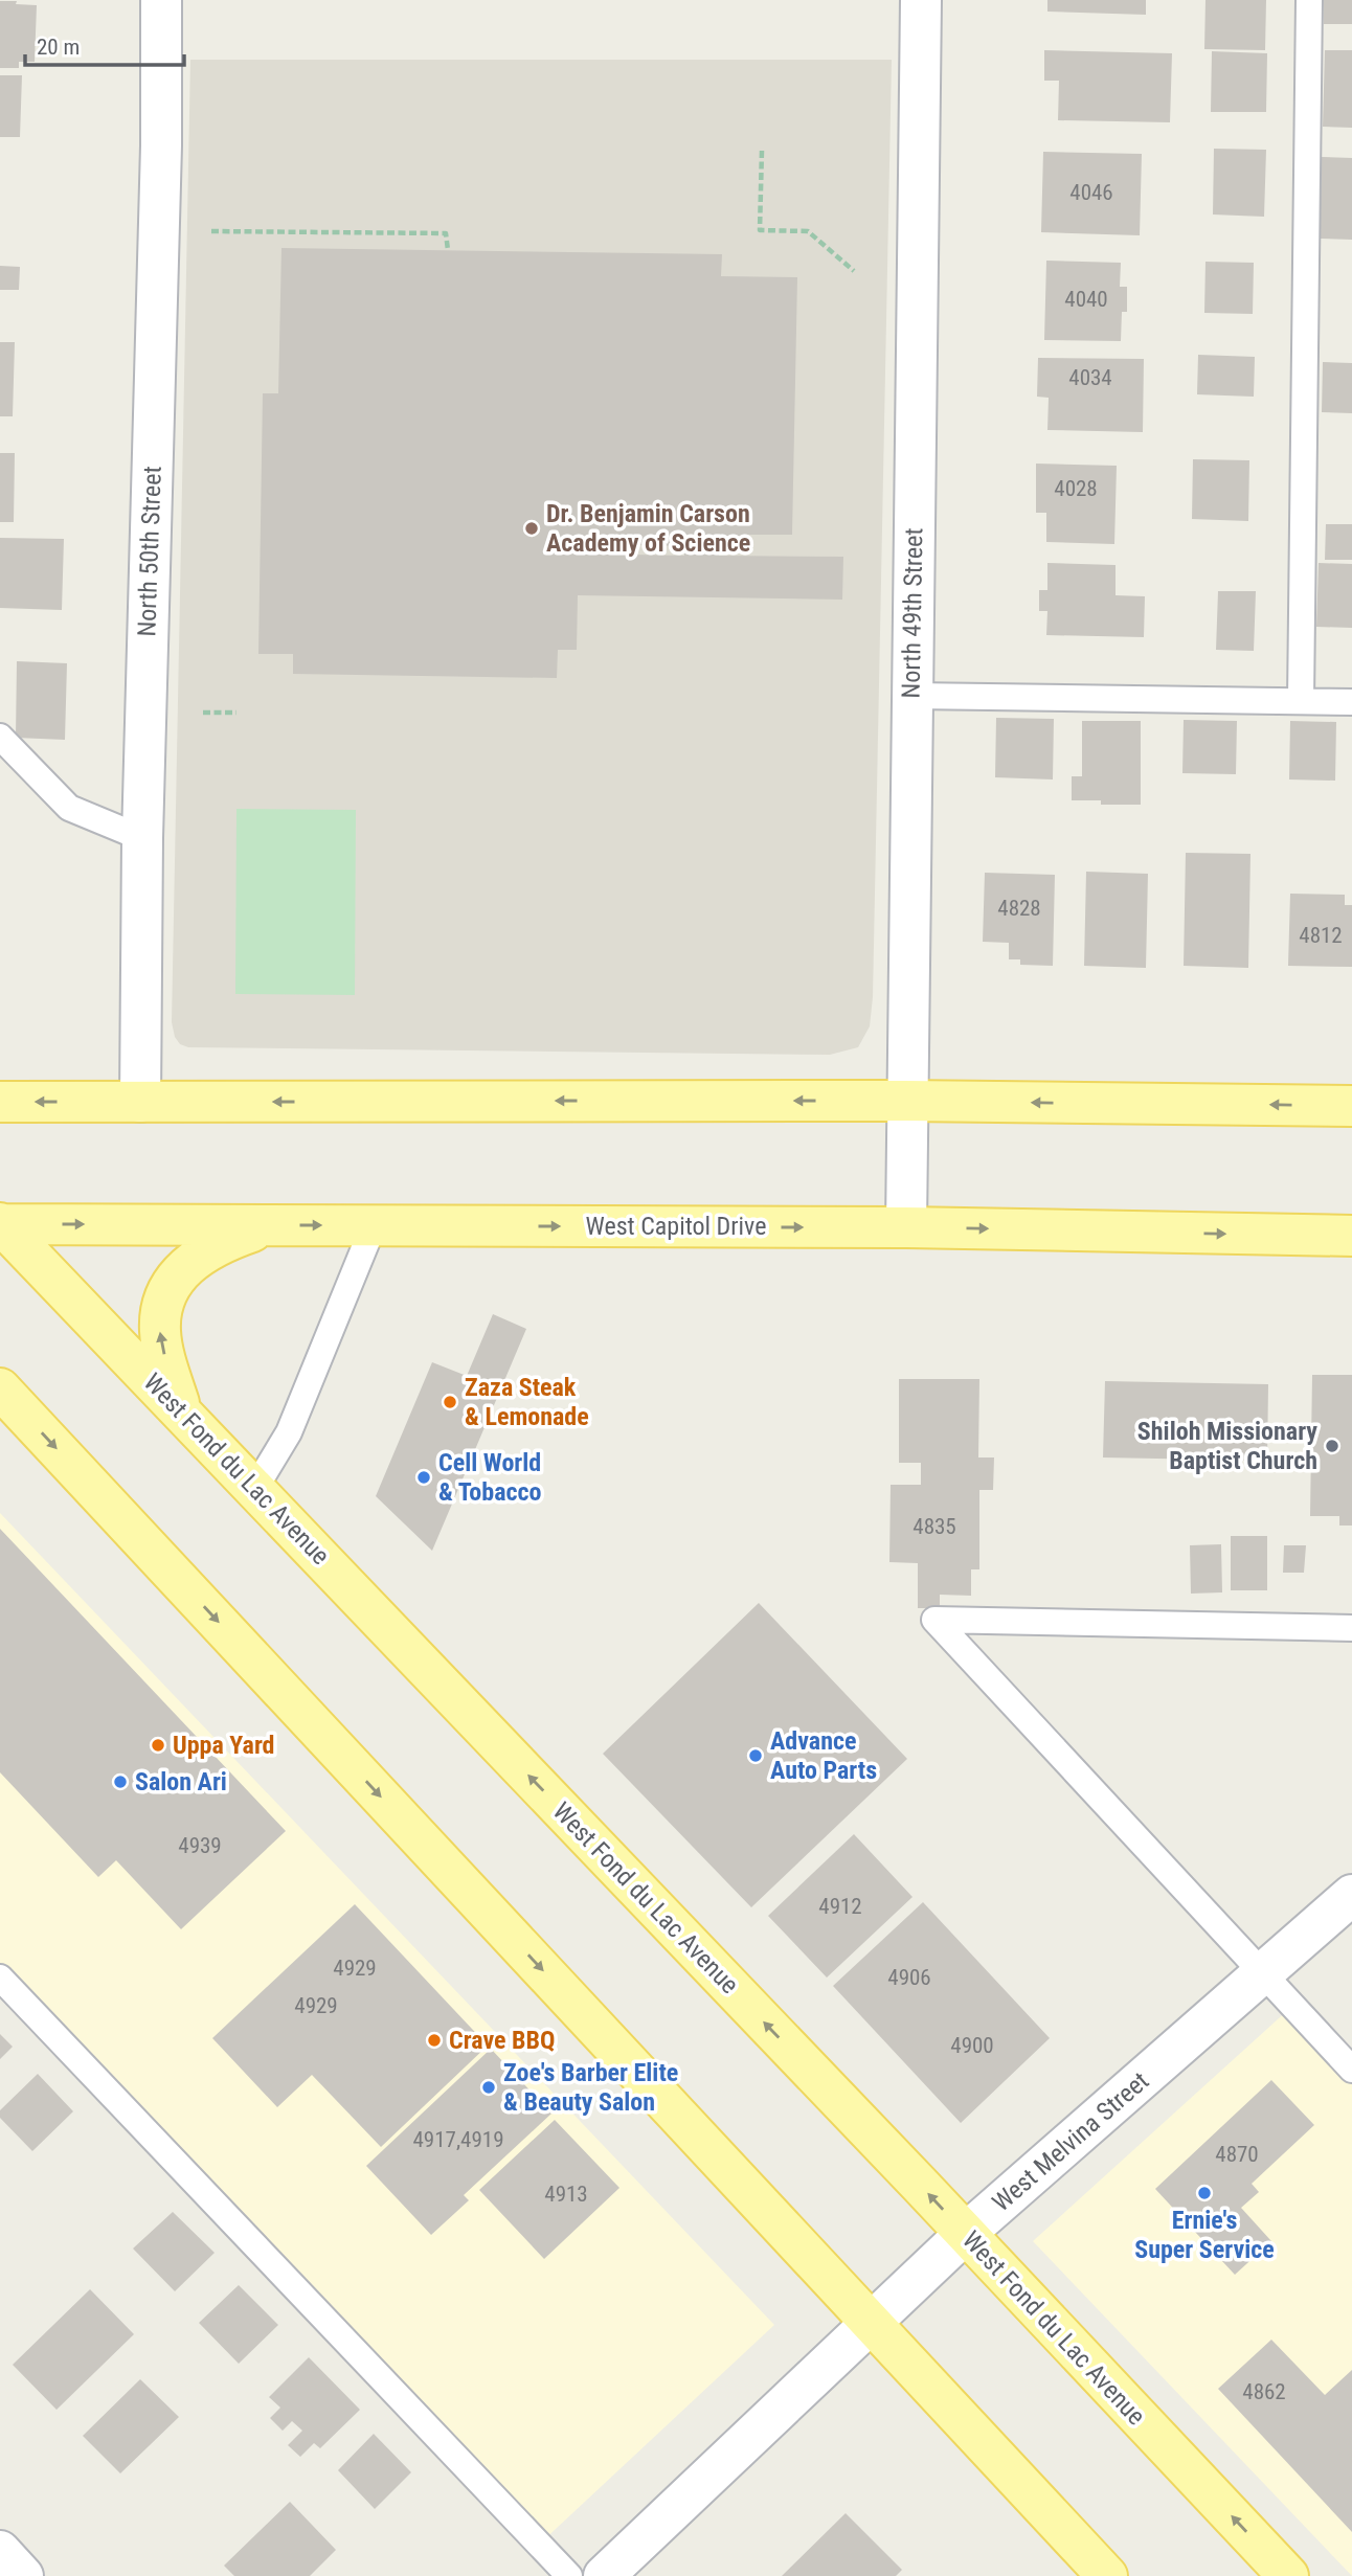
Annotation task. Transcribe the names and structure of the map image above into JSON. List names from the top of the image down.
{
  "streets": {
    "main road": ["West Capitol Drive", "West Fond du Lac Avenue"],
    "street": ["North 50th Street", "North 49th Street", "West Melvina Street"]
  },
  "crossings": [
    ["North 49th Street", "West Capitol Drive"],
    ["West Capitol Drive", "West Fond du Lac Avenue"],
    ["West Fond du Lac Avenue", "West Melvina Street"]
  ],
  "places": [
    "Dr. Benjamin Carson Academy of Science",
    "Zaza Steak & Lemonade",
    "Shiloh Missionary Baptist Church",
    "Cell World & Tobacco",
    "Uppa Yard",
    "Advance Auto Parts",
    "Salon Ari",
    "Crave BBQ",
    "Zoe's Barber Elite & Beauty Salon",
    "Ernie's Super Service"
  ],
  "house_numbers": [
    "4046",
    "4040",
    "4034",
    "4028",
    "4828",
    "4812",
    "4835",
    "4939",
    "4912",
    "4929",
    "4906",
    "4929",
    "4900",
    "4917,4919",
    "4870",
    "4913",
    "4862"
  ],
  "scale_bar": "20 m"
}
